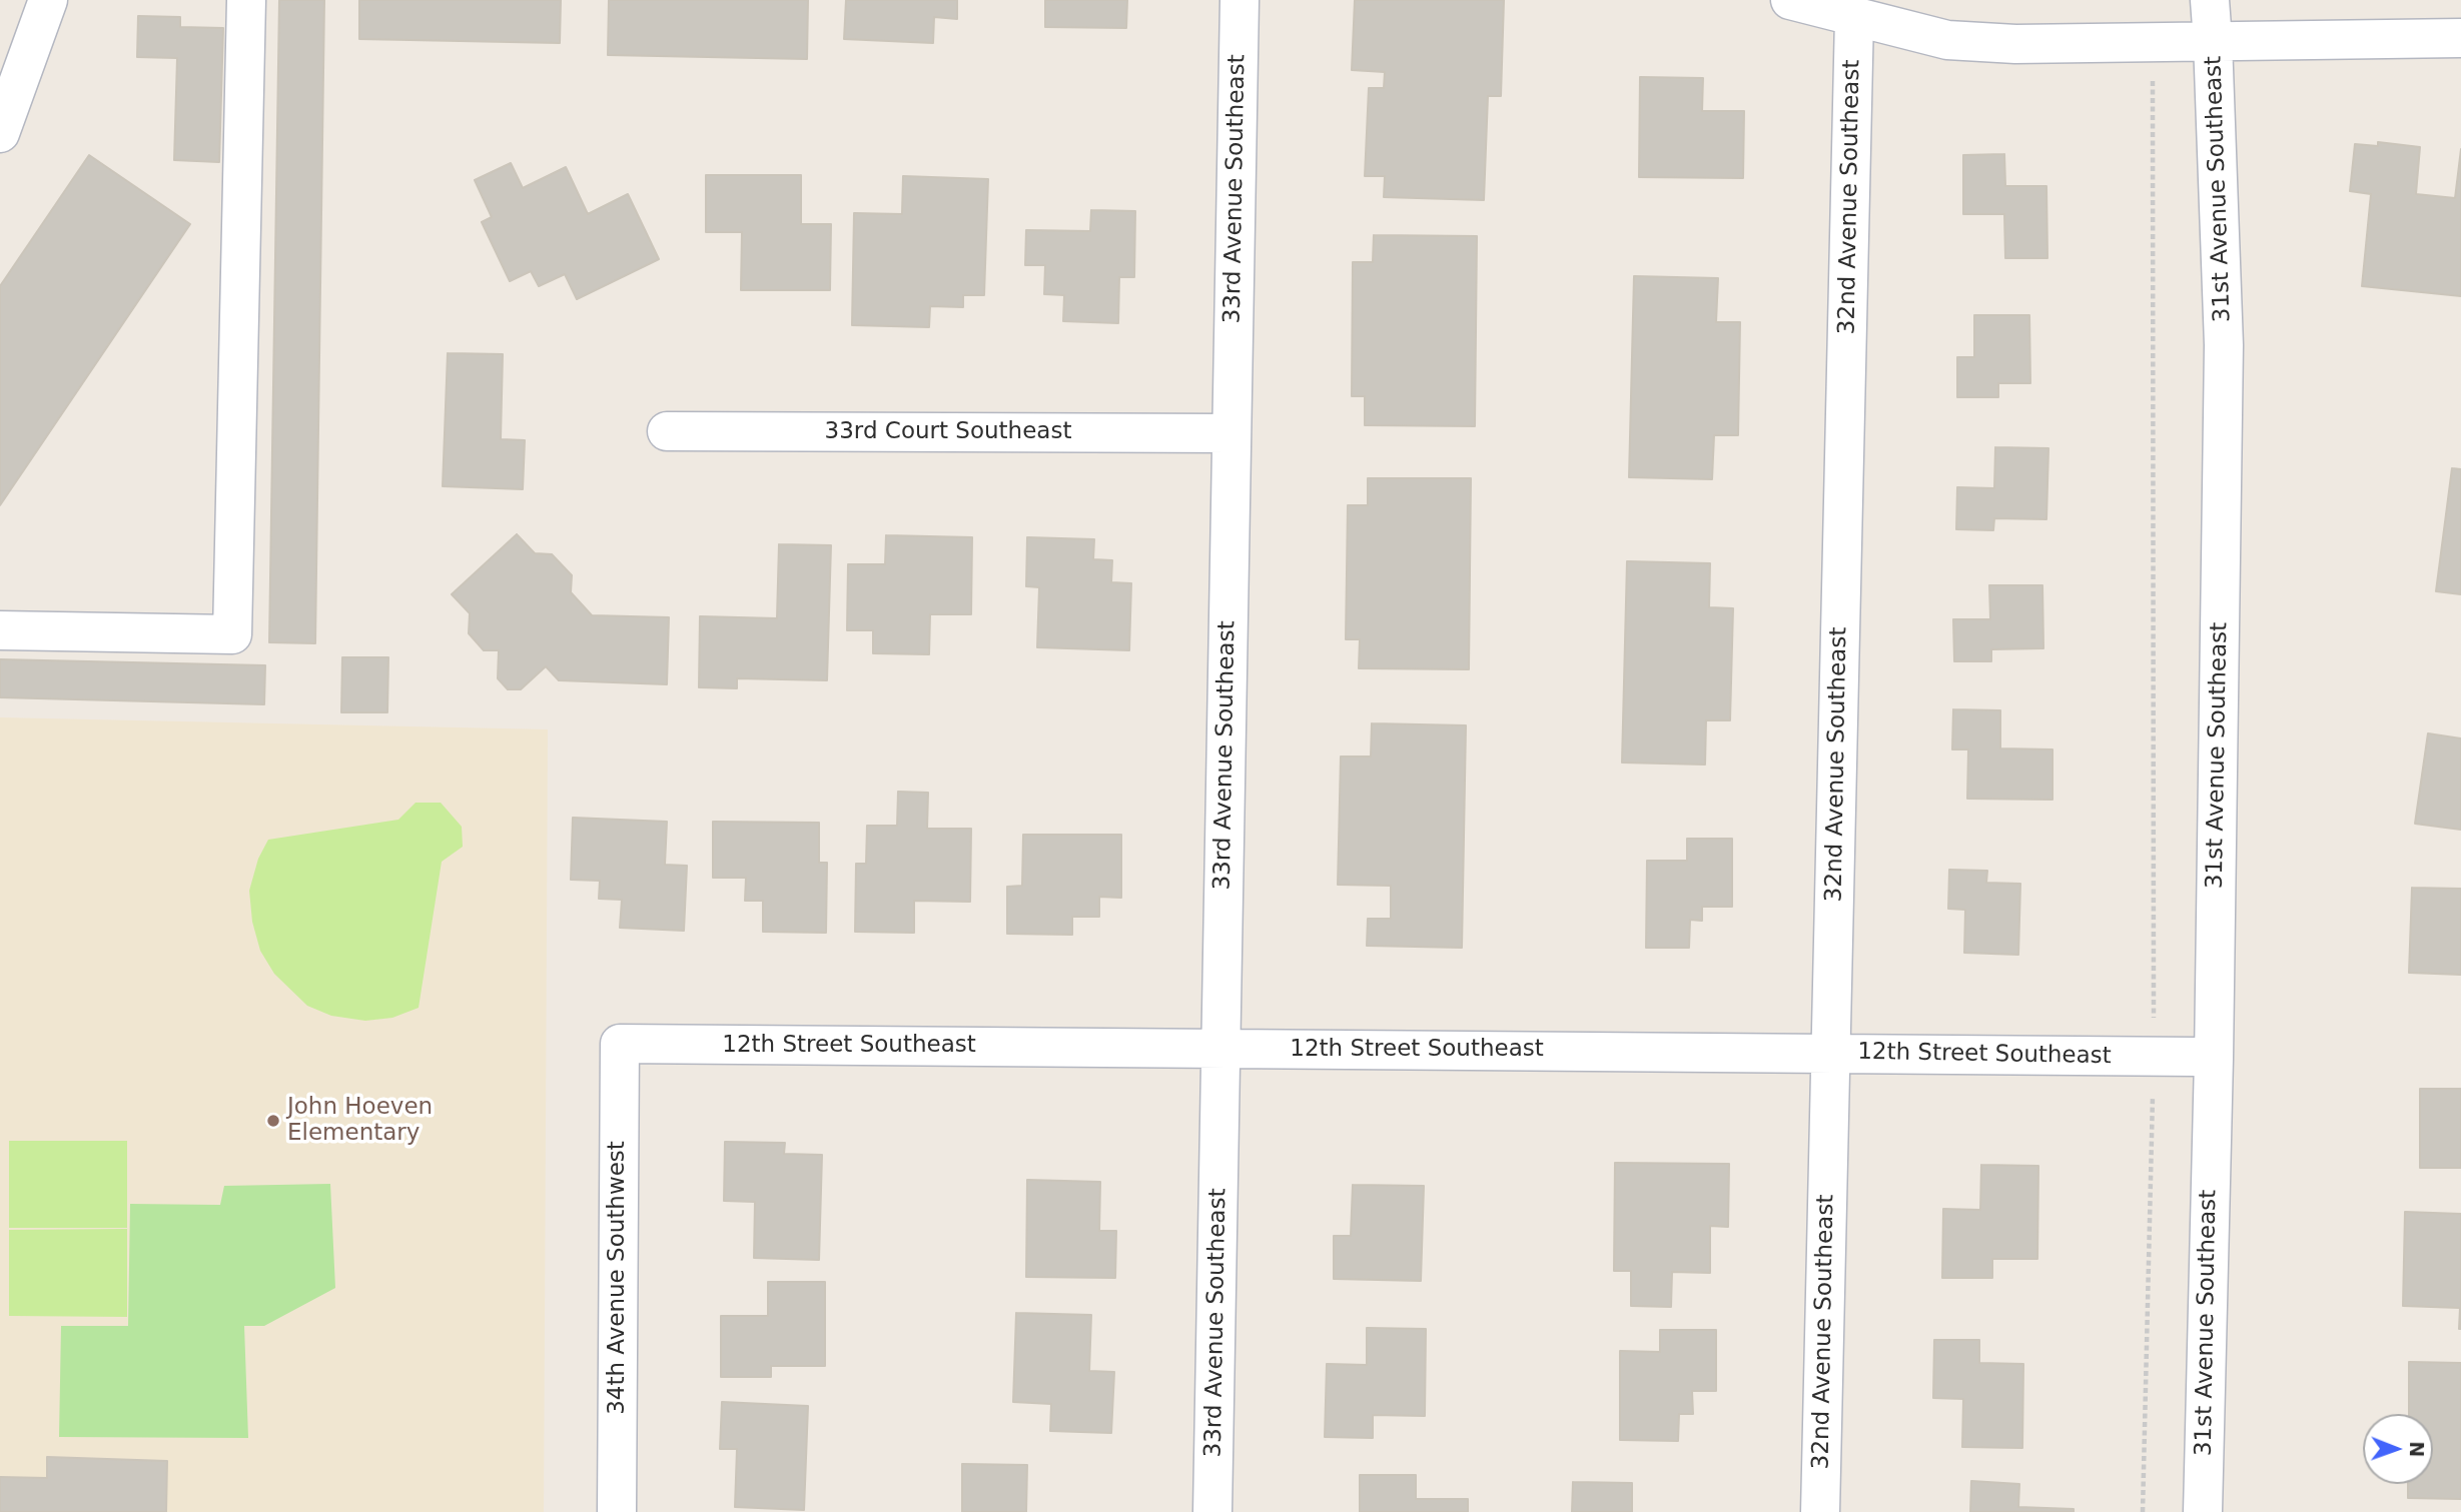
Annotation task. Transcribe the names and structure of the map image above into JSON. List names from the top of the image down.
{
  "streets": {
    "street": [
      "33rd Avenue Southeast",
      "31st Avenue Southeast",
      "32nd Avenue Southeast",
      "33rd Court Southeast",
      "12th Street Southeast",
      "34th Avenue Southwest"
    ]
  },
  "crossings": [
    ["33rd Avenue Southeast", "33rd Court Southeast"],
    ["33rd Avenue Southeast", "12th Street Southeast"],
    ["31st Avenue Southeast", "12th Street Southeast"],
    ["32nd Avenue Southeast", "12th Street Southeast"],
    ["12th Street Southeast", "34th Avenue Southwest"]
  ],
  "places": ["John Hoeven Elementary"],
  "north": "right"
}
